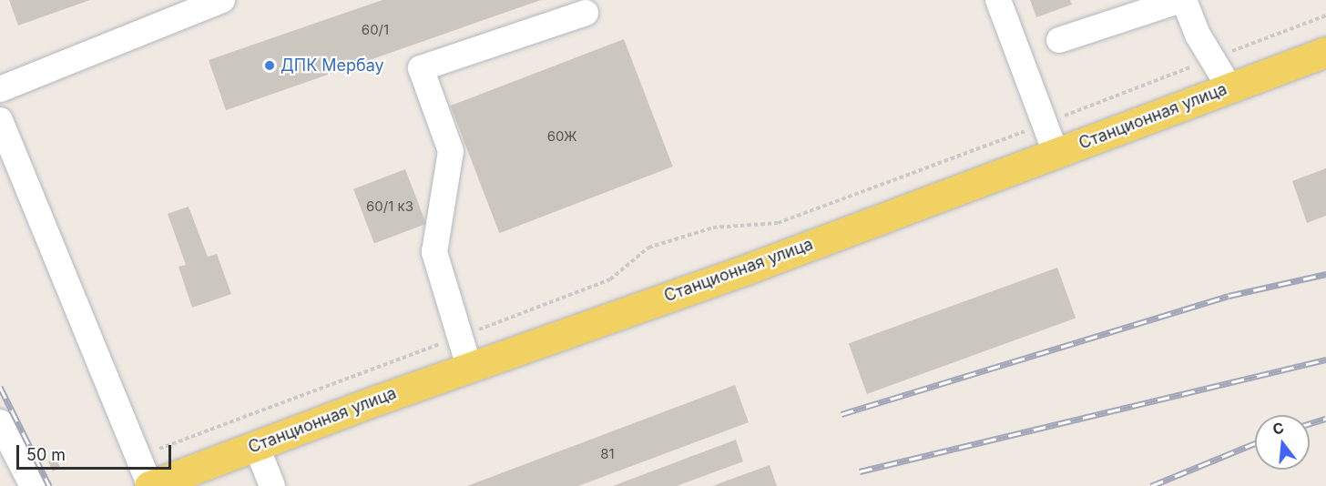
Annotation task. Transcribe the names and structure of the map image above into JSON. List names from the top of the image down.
{
  "streets": {
    "main road": ["Станционная улица"]
  },
  "places": ["ДПК Мербау"],
  "house_numbers": [
    "60/1",
    "60Ж",
    "60/1 к3",
    "81"
  ],
  "scale_bar": "50 m",
  "north": "top"
}
